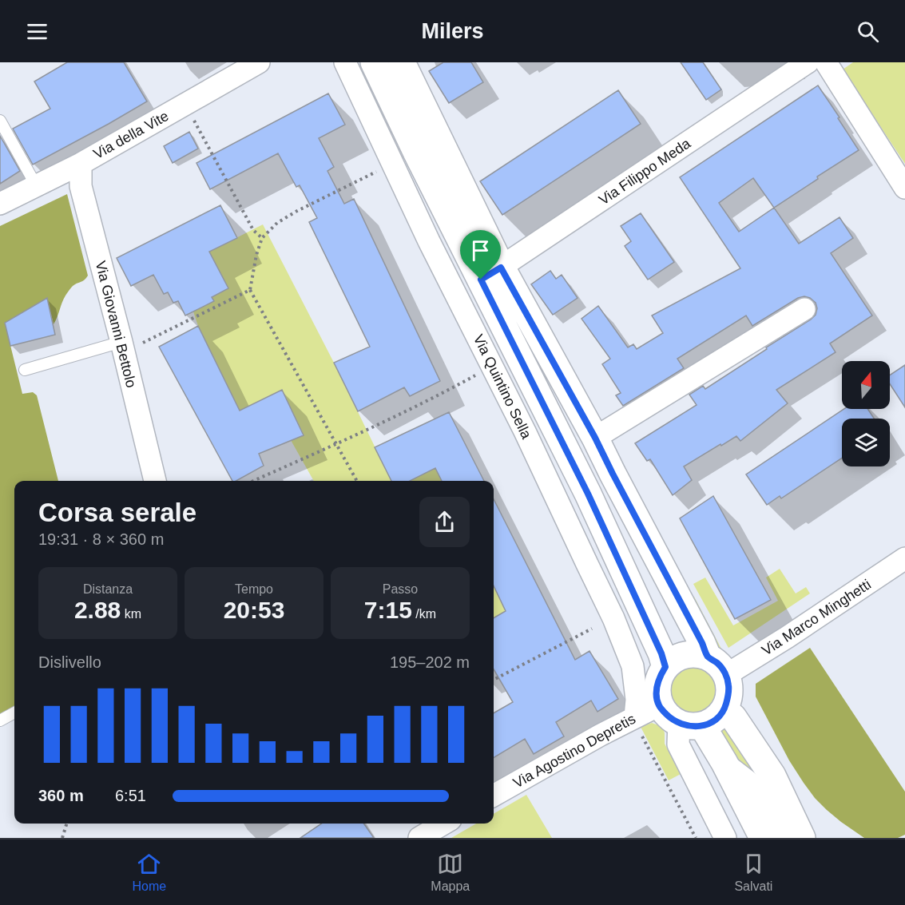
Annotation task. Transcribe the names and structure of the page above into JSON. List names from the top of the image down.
{
  "streets": {
    "street": [
      "Via della Vite",
      "Via Filippo Meda",
      "Via Giovanni Bettolo",
      "Via Quintino Sella",
      "Via Marco Minghetti",
      "Via Agostino Depretis"
    ]
  },
  "crossings": [
    ["Via della Vite", "Via Giovanni Bettolo"],
    ["Via Filippo Meda", "Via Quintino Sella"],
    ["Via Quintino Sella", "Via Marco Minghetti"],
    ["Via Quintino Sella", "Via Agostino Depretis"],
    ["Via Marco Minghetti", "Via Agostino Depretis"]
  ],
  "north": "top",
  "page": {
    "header": "Milers",
    "heading": ["Corsa serale", "19:31 · 8 × 360 m"],
    "stats": [
      ["Distanza", "2.88 km"],
      ["Tempo", "20:53"],
      ["Passo", "7:15 /km"]
    ],
    "chart": ["Dislivello", "195–202 m"],
    "list": [
      {
        "name": "360 m",
        "note": "6:51"
      }
    ],
    "tabs": ["Home", "Mappa", "Salvati"]
  }
}
